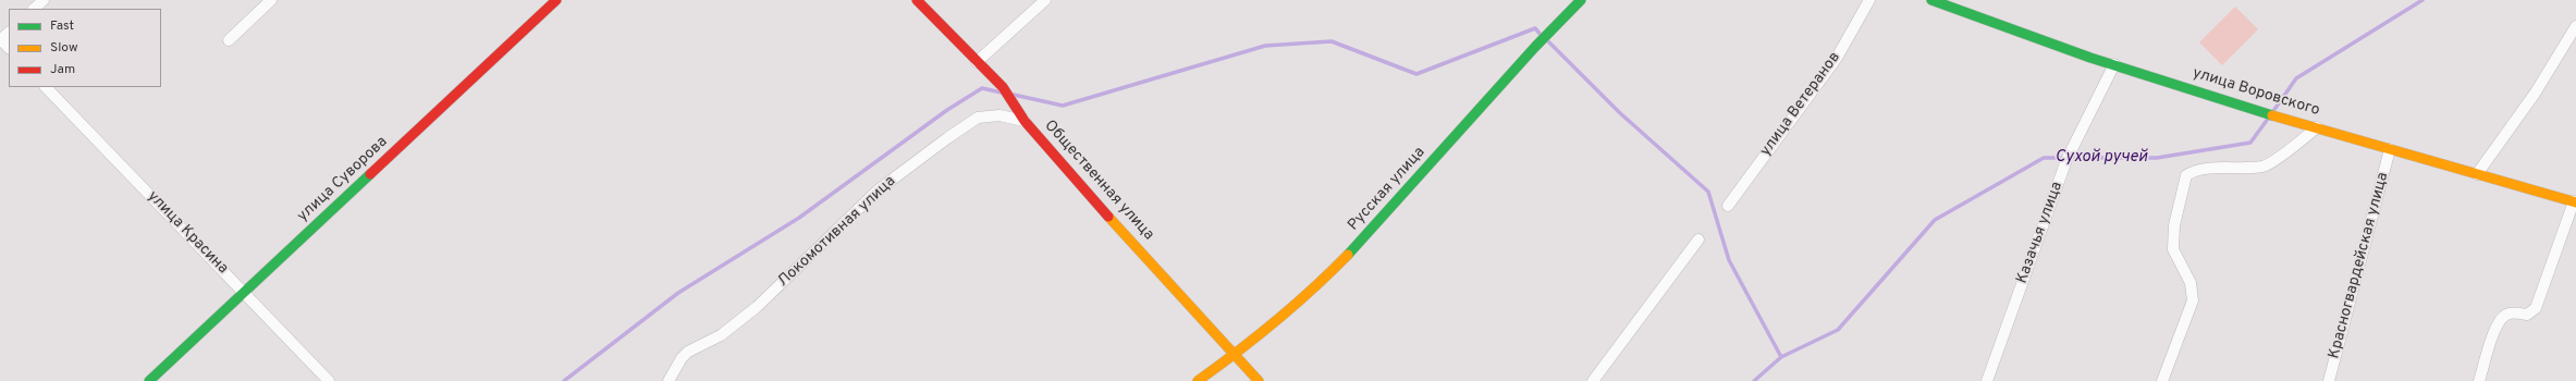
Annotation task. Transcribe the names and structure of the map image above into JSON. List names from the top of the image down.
{
  "streets": {
    "street": [
      "улица Воровского",
      "улица Ветеранов",
      "улица Суворова",
      "Общественная улица",
      "Русская улица",
      "Локомотивная улица",
      "улица Красина",
      "Казачья улица",
      "Красногвардейская улица"
    ]
  },
  "crossings": [
    ["улица Воровского", "Казачья улица"],
    ["улица Воровского", "Красногвардейская улица"],
    ["улица Суворова", "улица Красина"],
    ["Общественная улица", "Русская улица"],
    ["Общественная улица", "Локомотивная улица"]
  ],
  "water": ["Сухой ручей"],
  "legend": ["Fast", "Slow", "Jam"]
}
